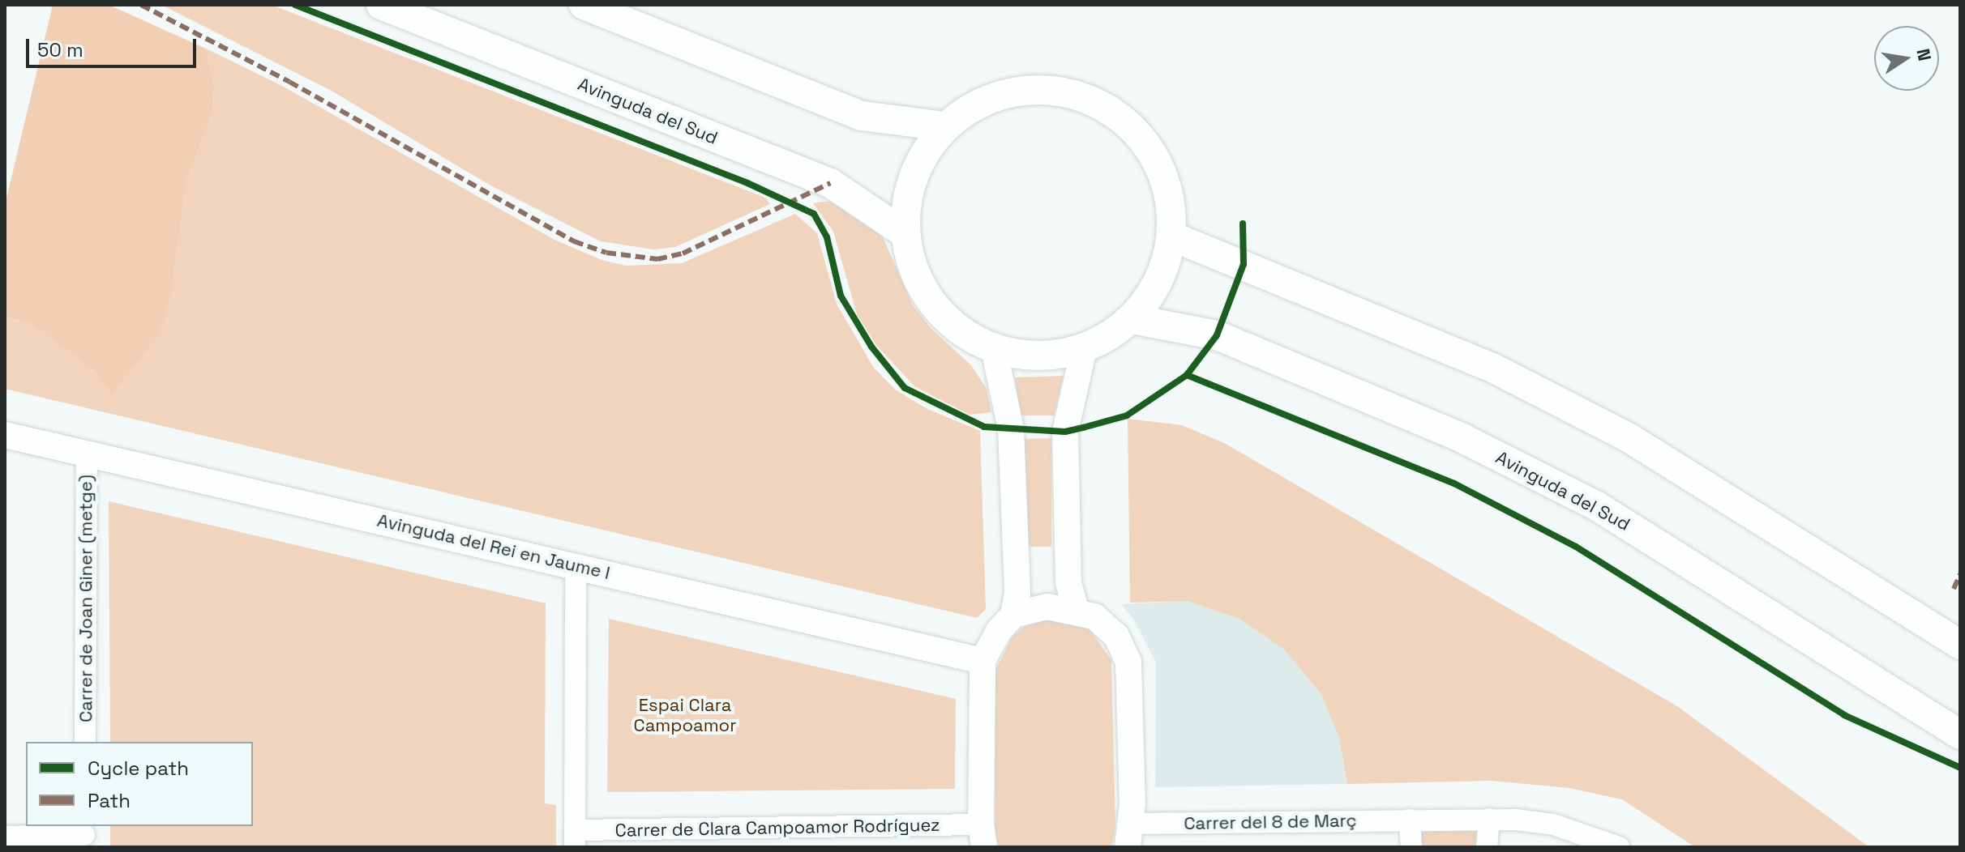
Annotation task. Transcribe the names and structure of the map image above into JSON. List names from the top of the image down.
{
  "streets": {
    "main road": ["Avinguda del Sud"],
    "street": [
      "Avinguda del Rei en Jaume I",
      "Carrer de Joan Giner (metge)",
      "Carrer del 8 de Març",
      "Carrer de Clara Campoamor Rodríguez"
    ]
  },
  "crossings": [
    ["Avinguda del Rei en Jaume I", "Carrer de Joan Giner (metge)"]
  ],
  "parks": ["Espai Clara Campoamor"],
  "legend": ["Cycle path", "Path"],
  "scale_bar": "50 m",
  "north": "right"
}
